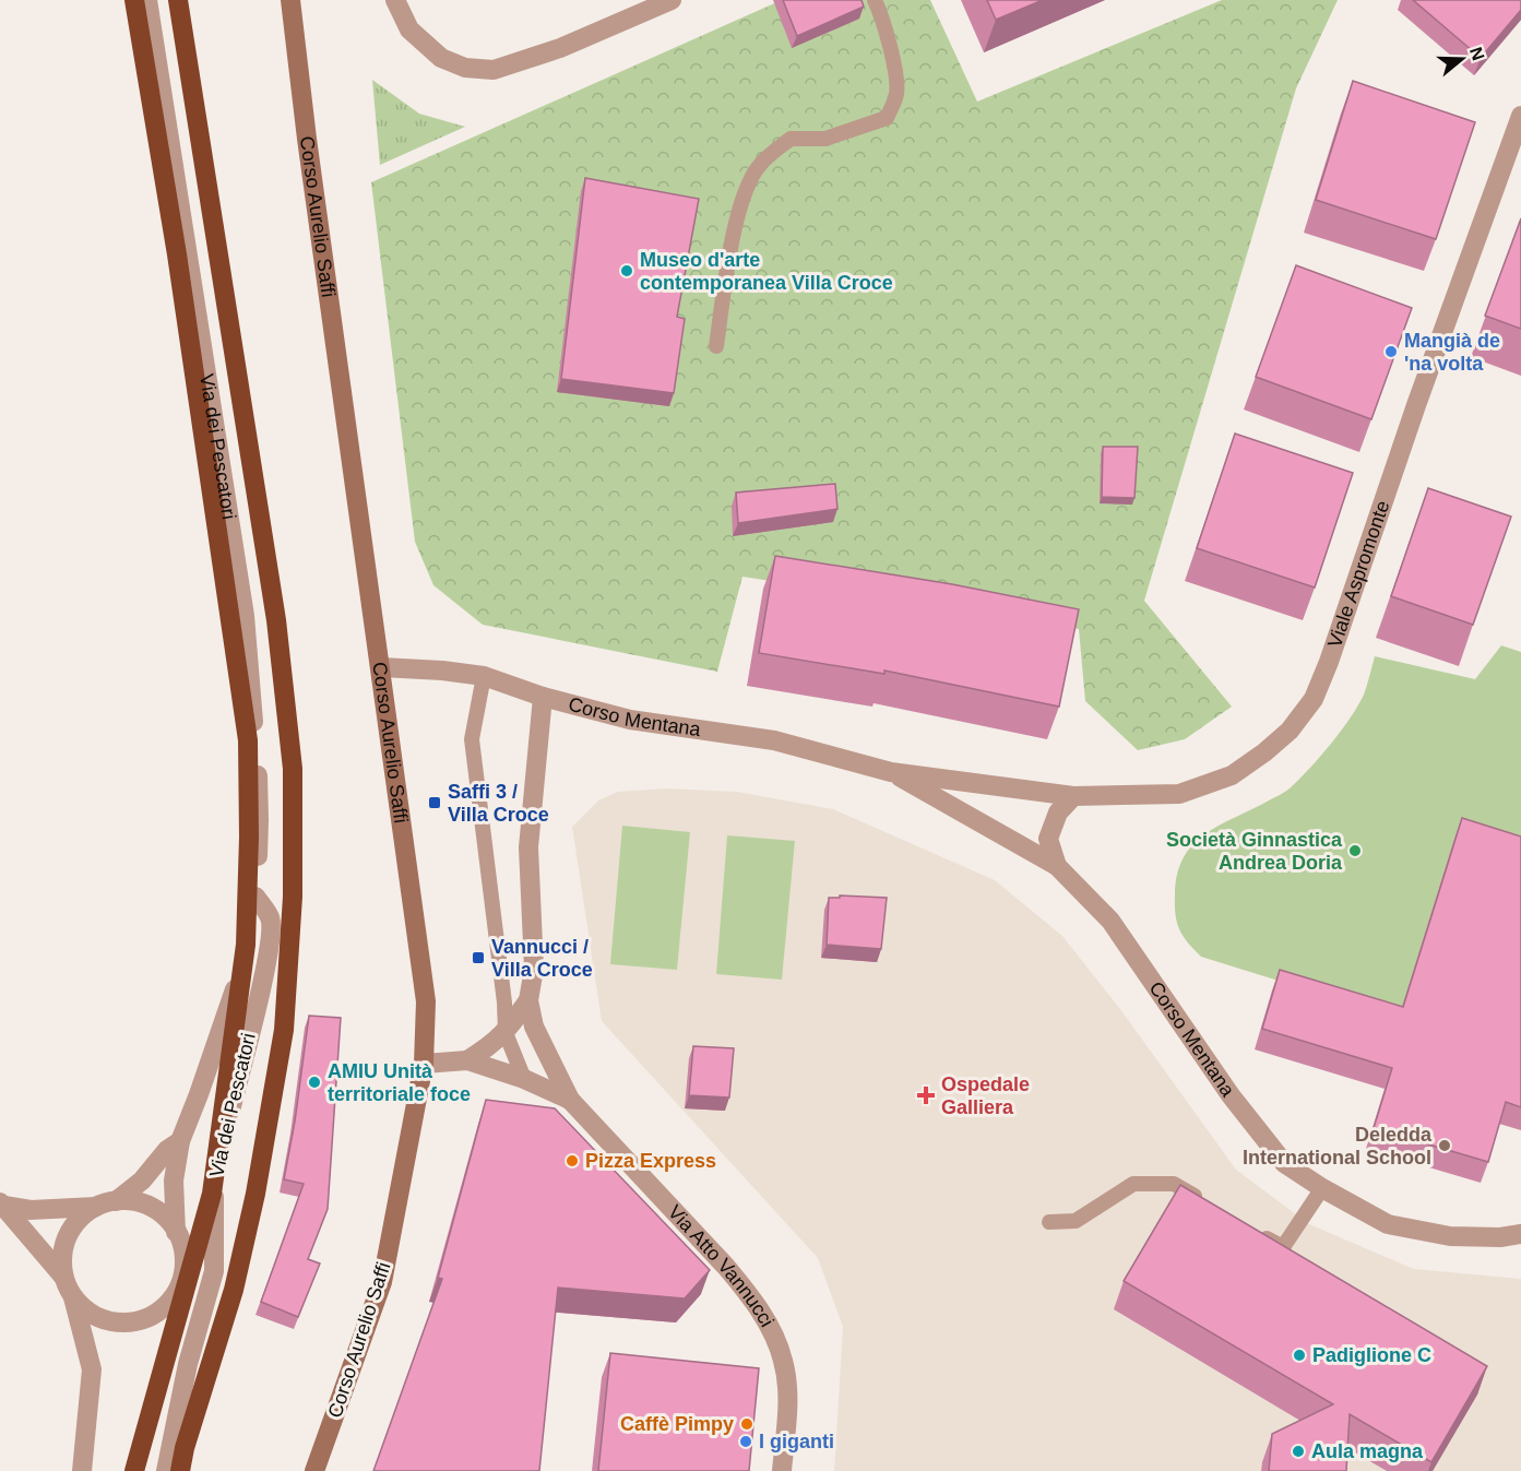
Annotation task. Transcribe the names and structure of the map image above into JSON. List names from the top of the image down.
{
  "streets": {
    "main road": ["Corso Aurelio Saffi"],
    "street": [
      "Via dei Pescatori",
      "Viale Aspromonte",
      "Corso Mentana",
      "Via Atto Vannucci"
    ]
  },
  "crossings": [
    ["Corso Aurelio Saffi", "Corso Mentana"],
    ["Corso Aurelio Saffi", "Via Atto Vannucci"],
    ["Viale Aspromonte", "Corso Mentana"],
    ["Corso Mentana", "Via Atto Vannucci"]
  ],
  "places": {
    "other": [
      "Museo d'arte contemporanea Villa Croce",
      "Mangià de 'na volta",
      "Società Ginnastica Andrea Doria",
      "AMIU Unità territoriale foce",
      "Deledda International School",
      "Pizza Express",
      "Padiglione C",
      "Caffè Pimpy",
      "I giganti",
      "Aula magna"
    ],
    "transit": ["Saffi 3 / Villa Croce", "Vannucci / Villa Croce"],
    "health": ["Ospedale Galliera"]
  },
  "north": "right"
}
